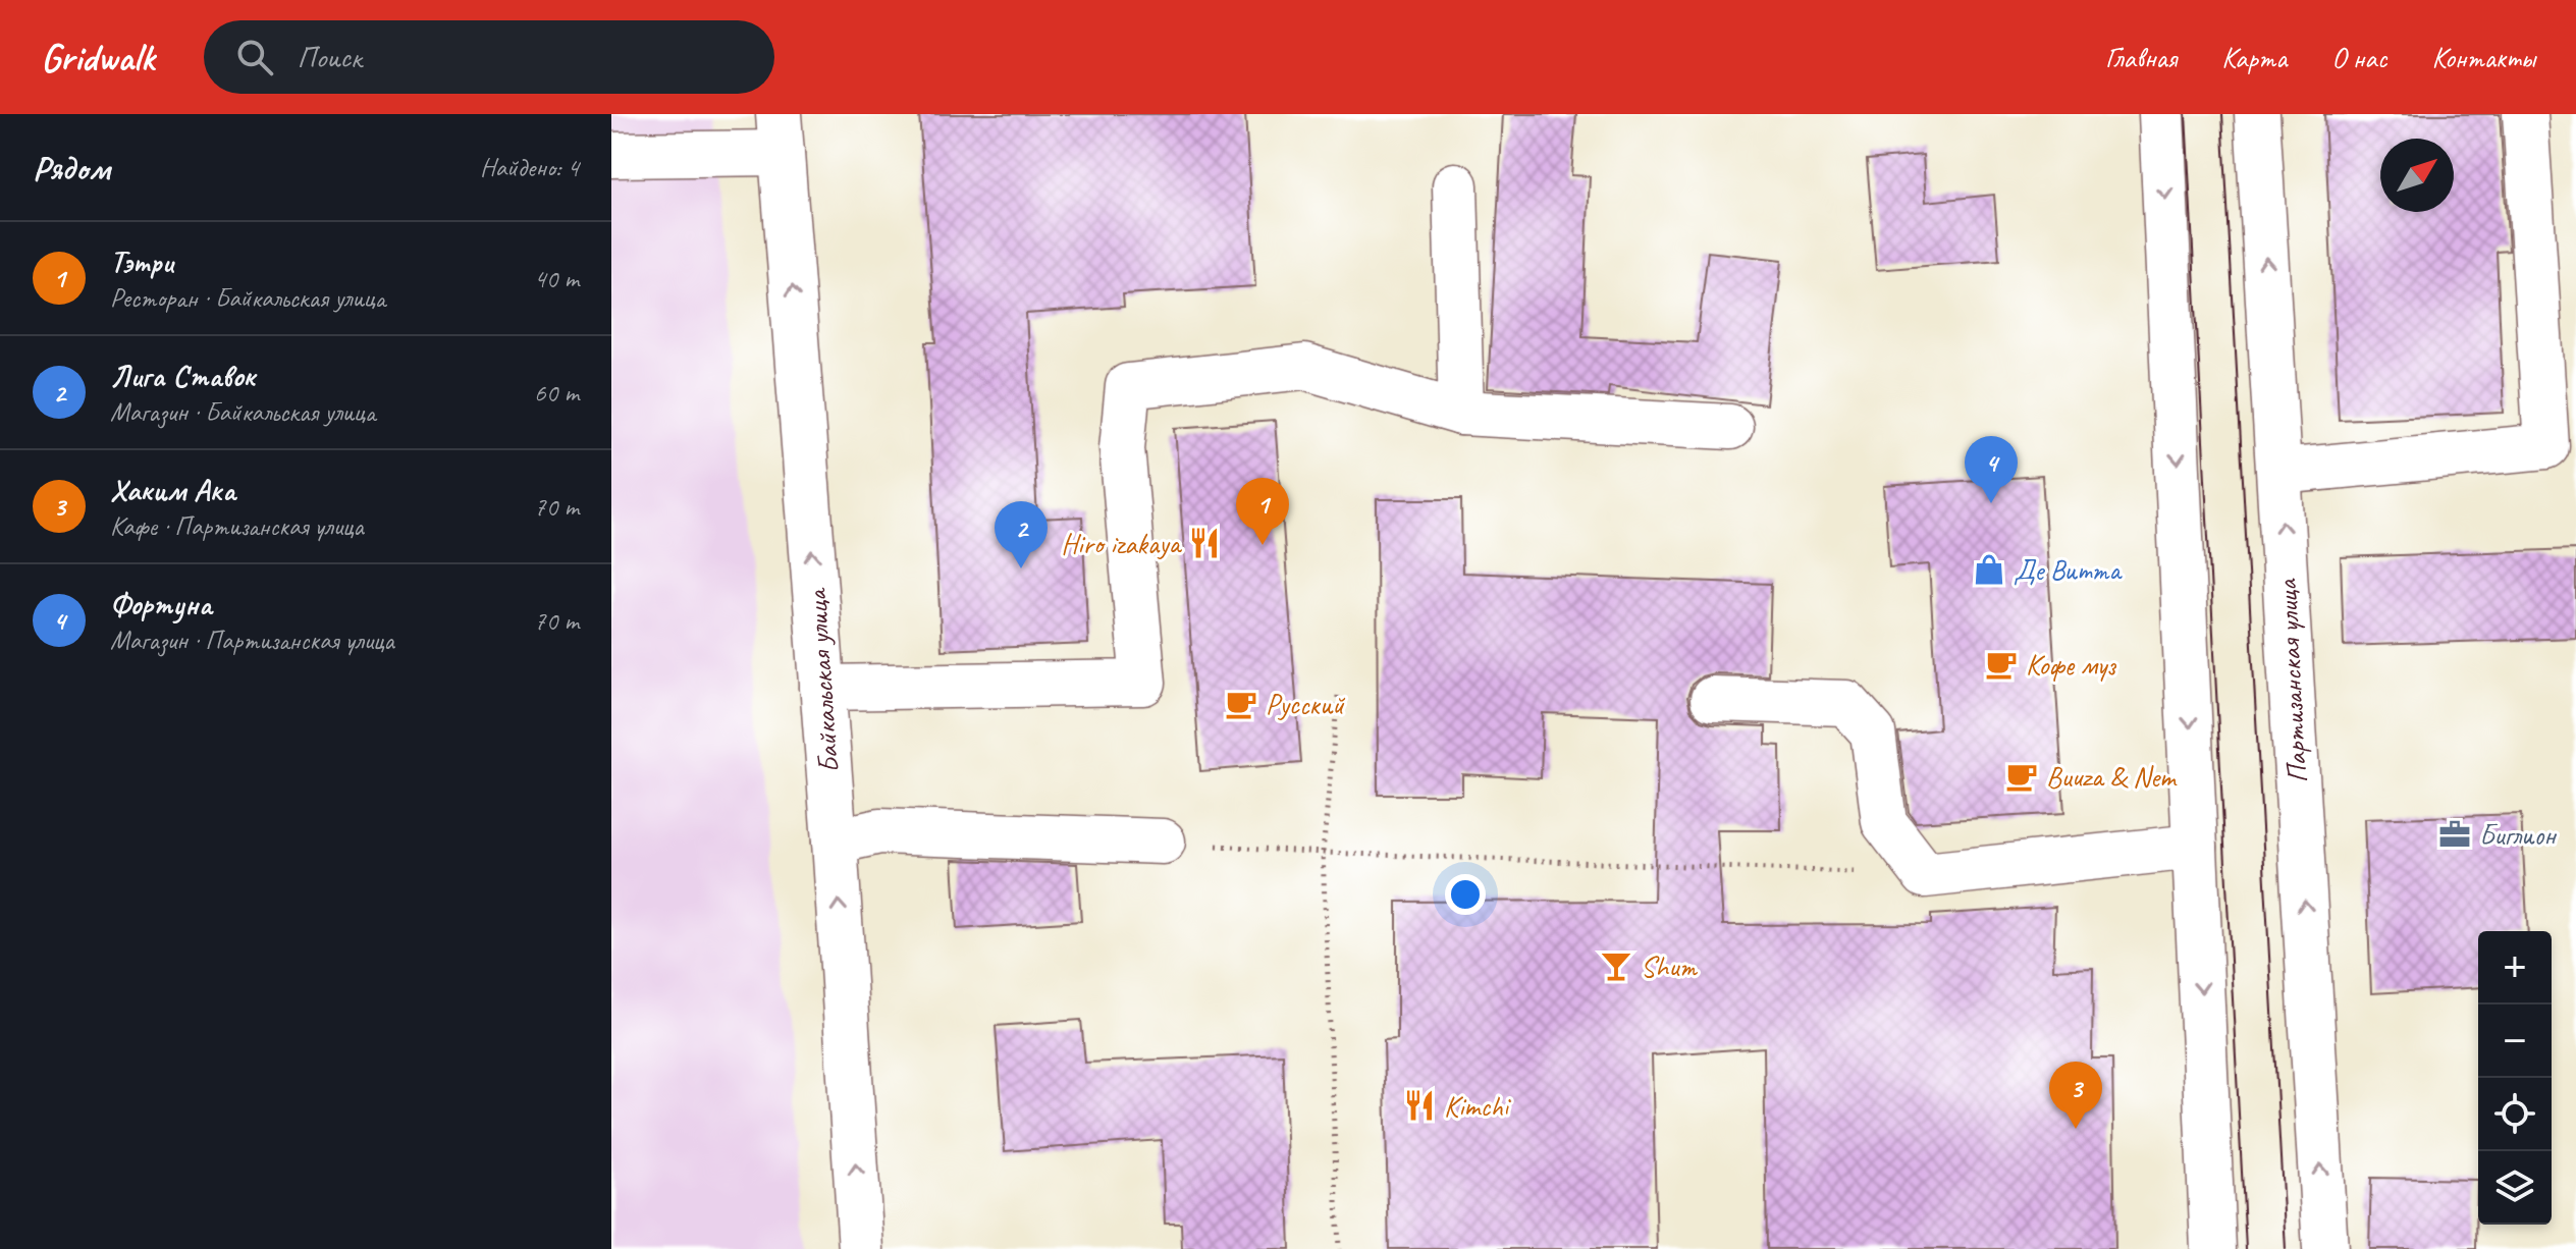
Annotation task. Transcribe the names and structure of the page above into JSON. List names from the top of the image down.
{
  "streets": {
    "street": ["Байкальская улица", "Партизанская улица"]
  },
  "one_way": ["Байкальская улица"],
  "places": {
    "restaurant": ["Hiro izakaya", "Kimchi"],
    "shop": ["Де Витта"],
    "cafe": ["Кофе муз", "Русский", "Buuza & Nem"],
    "office": ["Биглион"],
    "bar": ["Shum"]
  },
  "north": "top right",
  "page": {
    "header": "Gridwalk",
    "search": "Поиск",
    "nav": [
      "Главная",
      "Карта",
      "О нас",
      "Контакты"
    ],
    "heading": ["Рядом", "Найдено: 4"],
    "list": [
      {
        "mark": "1",
        "name": "Тэтри",
        "note": "Ресторан · Байкальская улица",
        "value": "40 m"
      },
      {
        "mark": "2",
        "name": "Лига Ставок",
        "note": "Магазин · Байкальская улица",
        "value": "60 m"
      },
      {
        "mark": "3",
        "name": "Хаким Ака",
        "note": "Кафе · Партизанская улица",
        "value": "70 m"
      },
      {
        "mark": "4",
        "name": "Фортуна",
        "note": "Магазин · Партизанская улица",
        "value": "70 m"
      }
    ],
    "pins": [
      "4",
      "1",
      "2",
      "3"
    ],
    "map_buttons": ["+", "−"]
  }
}
